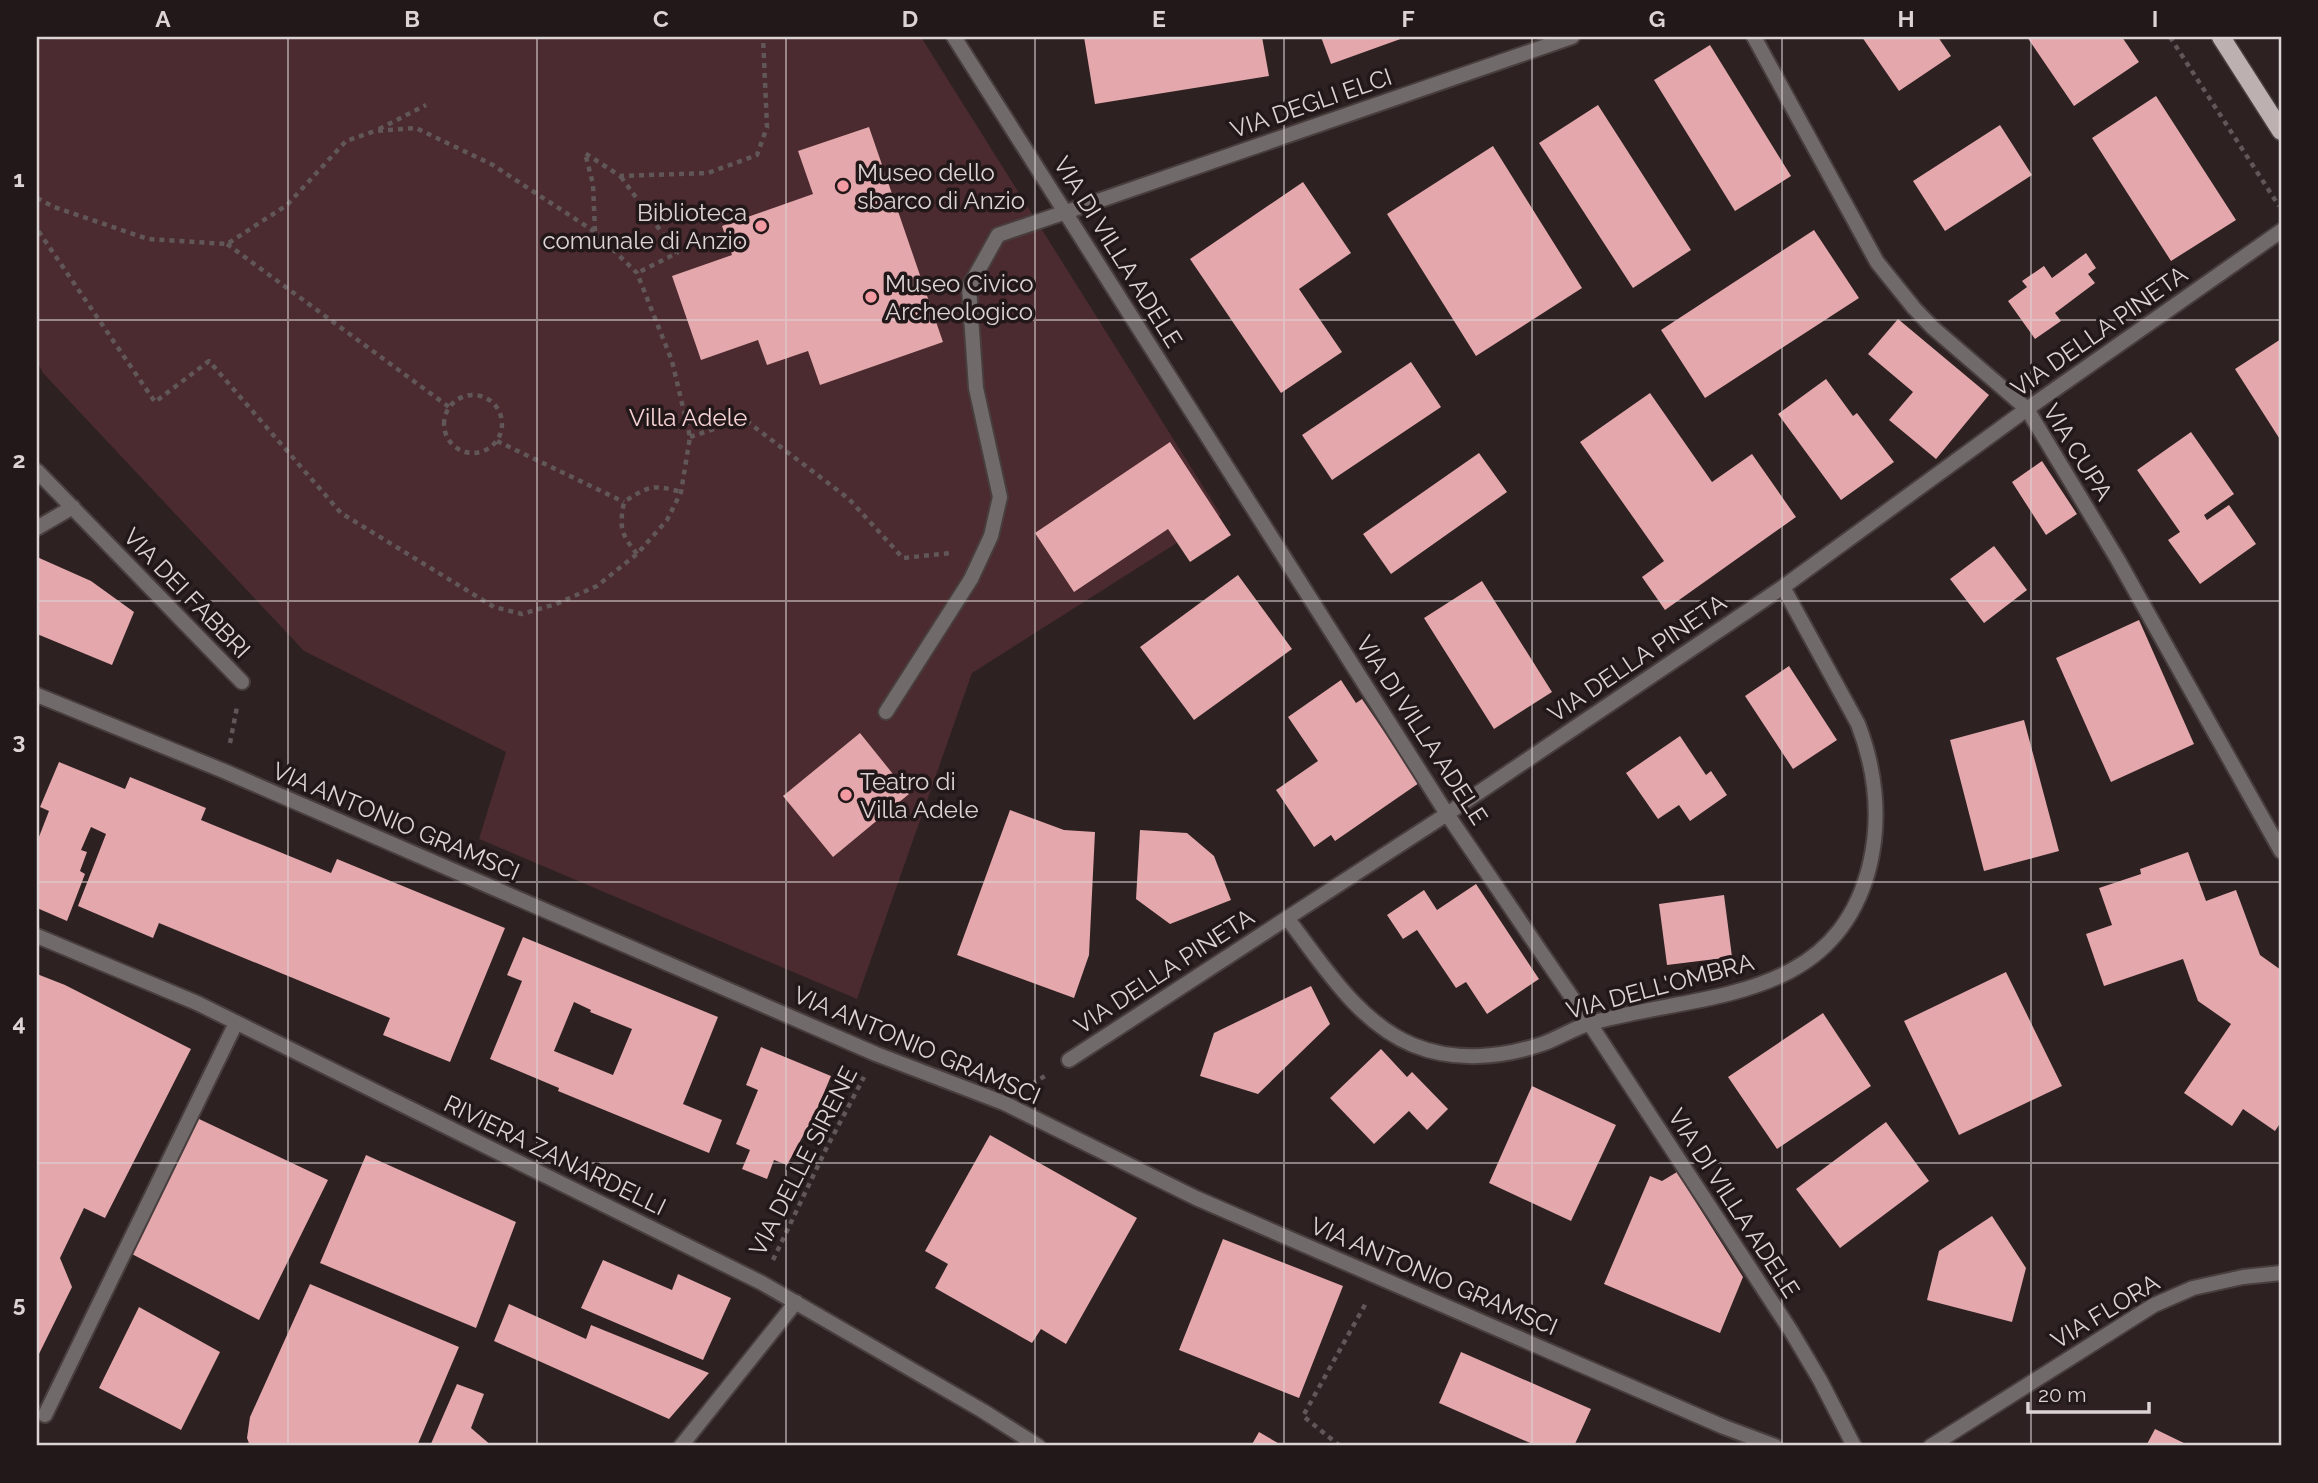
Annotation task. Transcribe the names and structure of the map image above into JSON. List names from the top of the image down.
{
  "streets": {
    "street": [
      "VIA DEGLI ELCI",
      "VIA DI VILLA ADELE",
      "VIA DELLA PINETA",
      "VIA CUPA",
      "VIA DEI FABBRI",
      "VIA ANTONIO GRAMSCI",
      "VIA DELL'OMBRA",
      "RIVIERA ZANARDELLI",
      "VIA FLORA"
    ],
    "path": ["VIA DELLE SIRENE"]
  },
  "crossings": [
    ["VIA DEGLI ELCI", "VIA DI VILLA ADELE"],
    ["VIA DI VILLA ADELE", "VIA DELLA PINETA"],
    ["VIA DI VILLA ADELE", "VIA DELL'OMBRA"],
    ["VIA DELLA PINETA", "VIA CUPA"],
    ["VIA DELLA PINETA", "VIA ANTONIO GRAMSCI"],
    ["VIA DELLA PINETA", "VIA DELL'OMBRA"],
    ["VIA DEI FABBRI", "VIA ANTONIO GRAMSCI"],
    ["VIA ANTONIO GRAMSCI", "VIA DELLE SIRENE"],
    ["RIVIERA ZANARDELLI", "VIA DELLE SIRENE"]
  ],
  "parks": ["Villa Adele"],
  "places": [
    "Museo dello sbarco di Anzio",
    "Biblioteca comunale di Anzio",
    "Museo Civico Archeologico",
    "Teatro di Villa Adele"
  ],
  "scale_bar": "20 m",
  "grid": {
    "columns": [
      "A",
      "B",
      "C",
      "D",
      "E",
      "F",
      "G",
      "H",
      "I"
    ],
    "rows": [
      "1",
      "2",
      "3",
      "4",
      "5"
    ]
  }
}
